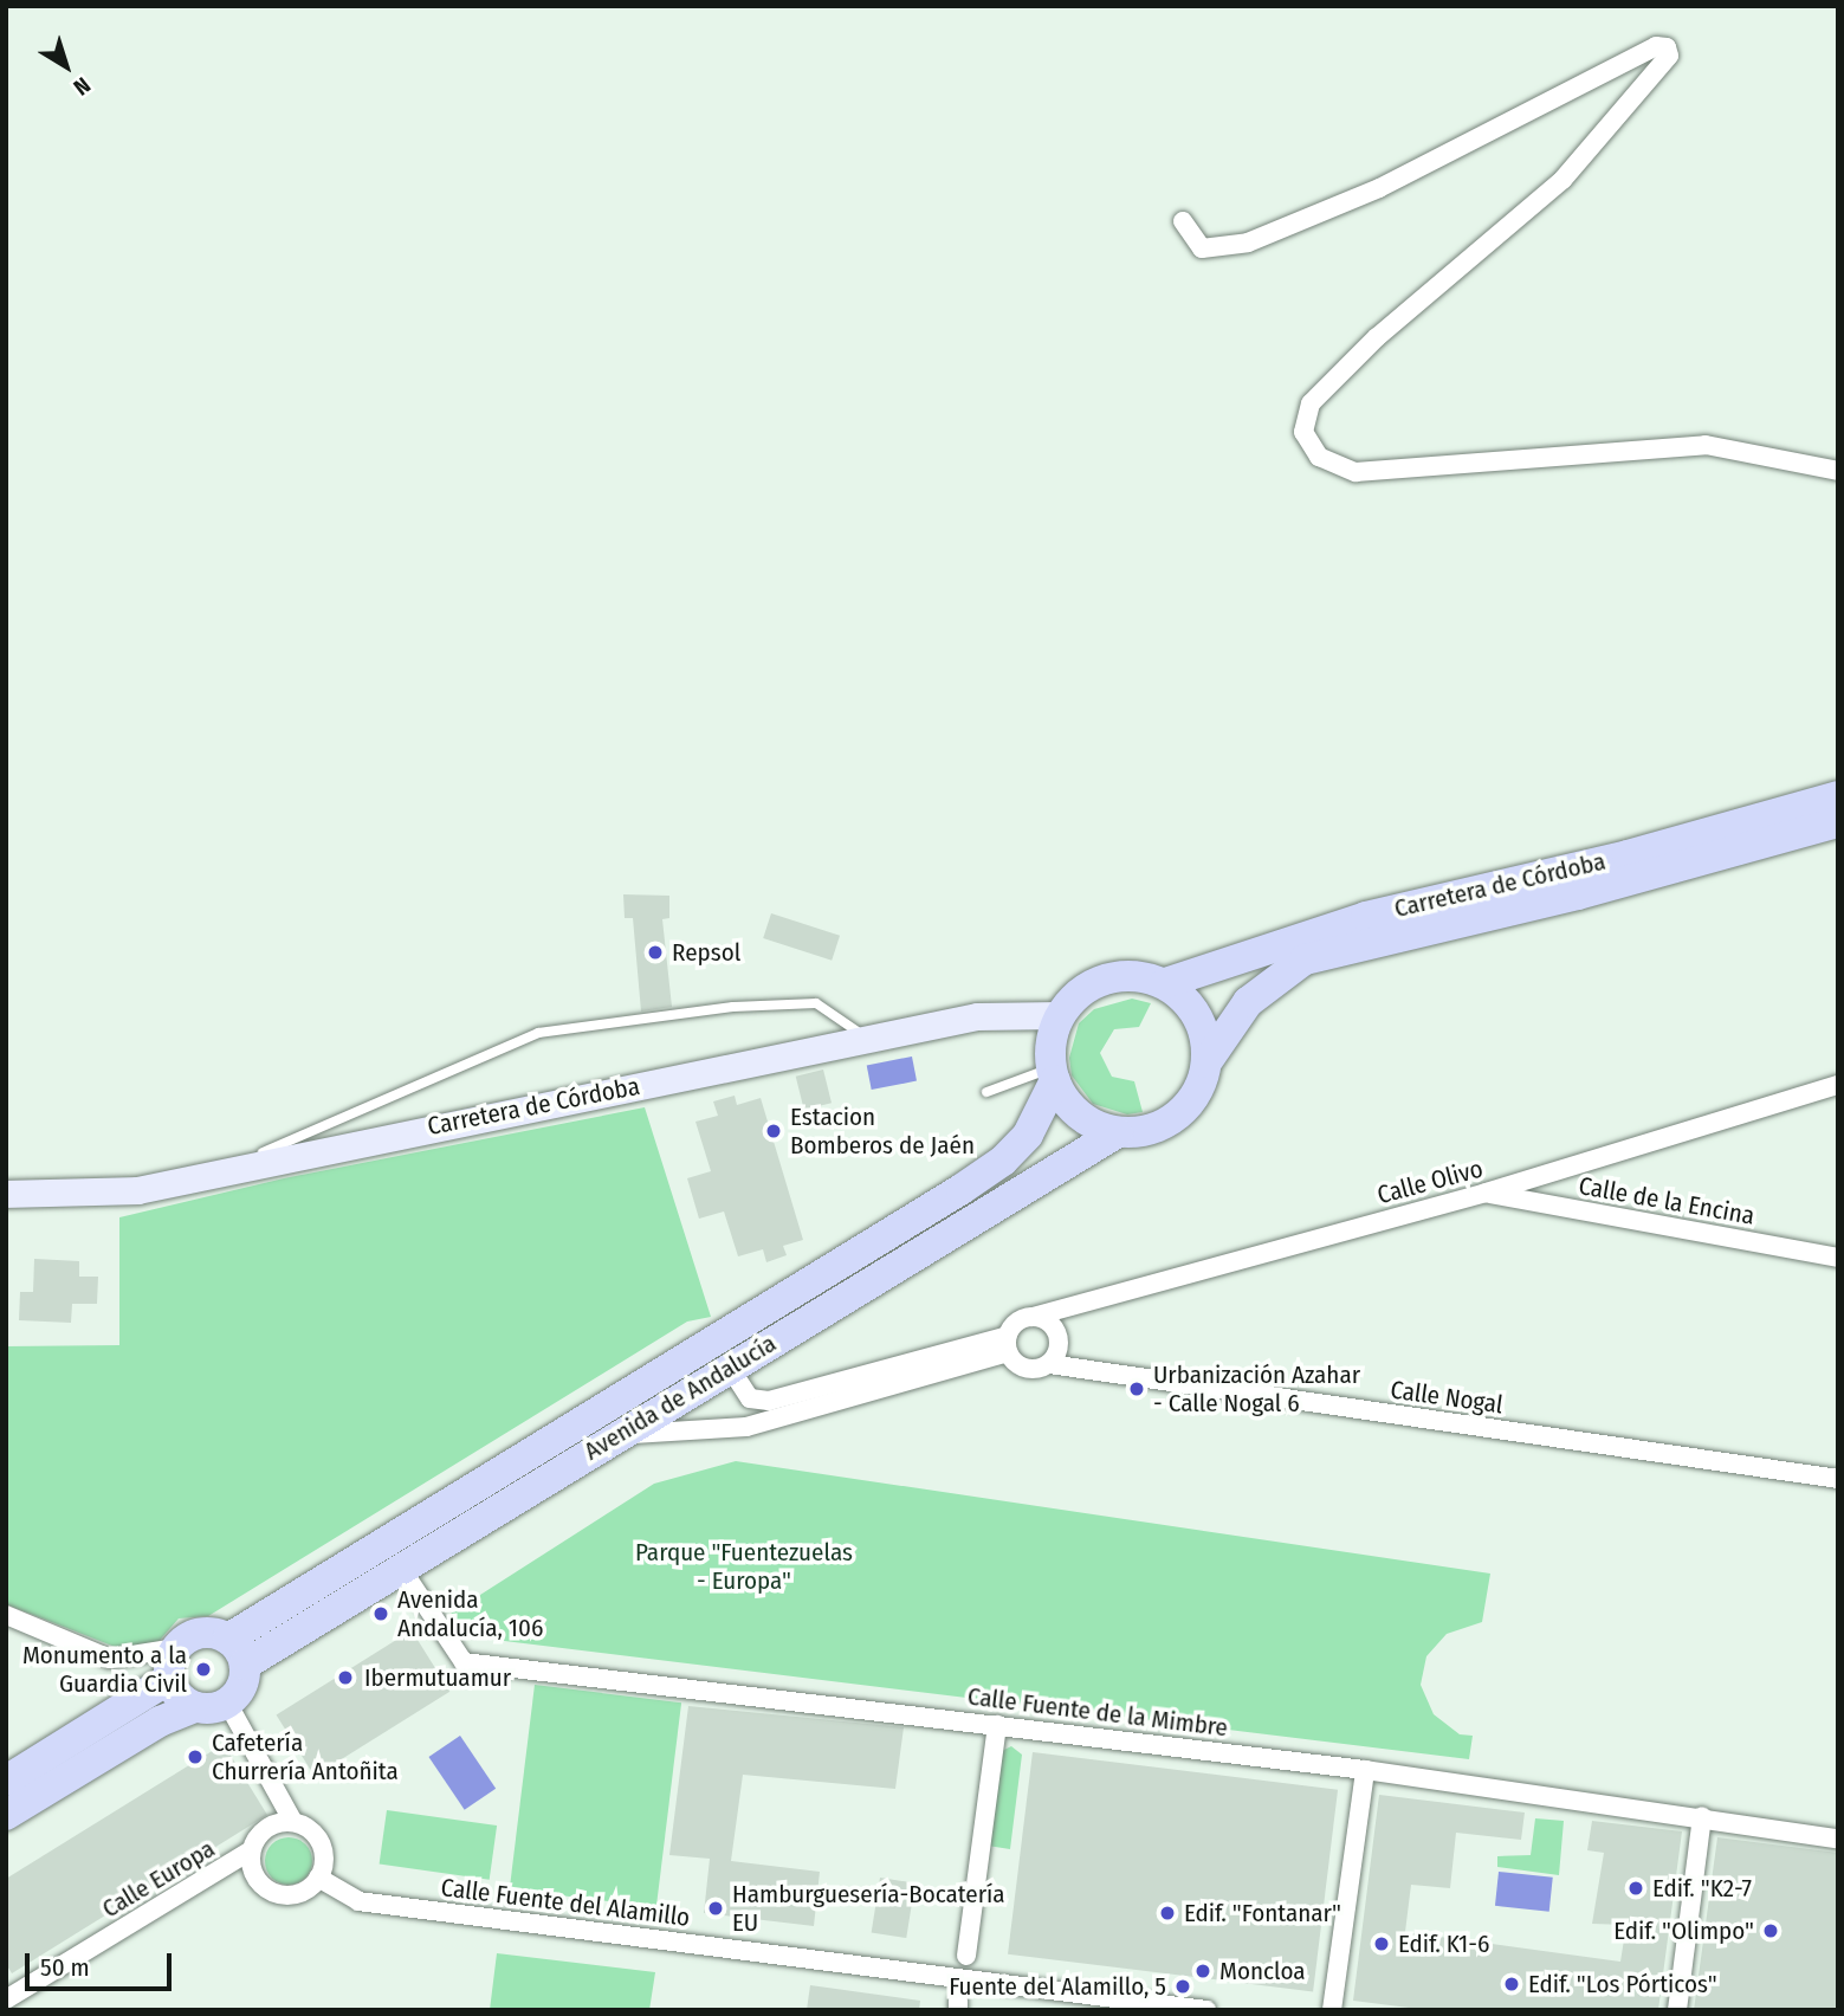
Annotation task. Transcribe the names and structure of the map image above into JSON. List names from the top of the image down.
{
  "streets": {
    "main road": ["Carretera de Córdoba", "Avenida de Andalucía"],
    "street": [
      "Calle Olivo",
      "Calle de la Encina",
      "Calle Nogal",
      "Calle Fuente de la Mimbre",
      "Calle Europa",
      "Calle Fuente del Alamillo"
    ]
  },
  "crossings": [
    ["Carretera de Córdoba", "Avenida de Andalucía"],
    ["Calle Olivo", "Calle de la Encina"],
    ["Calle Olivo", "Calle Nogal"],
    ["Avenida de Andalucía", "Calle Fuente de la Mimbre"],
    ["Calle Europa", "Calle Fuente del Alamillo"]
  ],
  "parks": ["Parque \"Fuentezuelas - Europa\""],
  "places": [
    "Repsol",
    "Estacion Bomberos de Jaén",
    "Urbanización Azahar - Calle Nogal 6",
    "Avenida Andalucía, 106",
    "Monumento a la Guardia Civil",
    "Ibermutuamur",
    "Cafetería Churrería Antoñita",
    "Edif. \"K2-7",
    "Hamburguesería-Bocatería EU",
    "Edif. \"Fontanar\"",
    "Edif. \"Olimpo\"",
    "Edif. K1-6",
    "Moncloa",
    "Edif. \"Los Pórticos\"",
    "Fuente del Alamillo, 5"
  ],
  "scale_bar": "50 m",
  "north": "bottom right"
}
